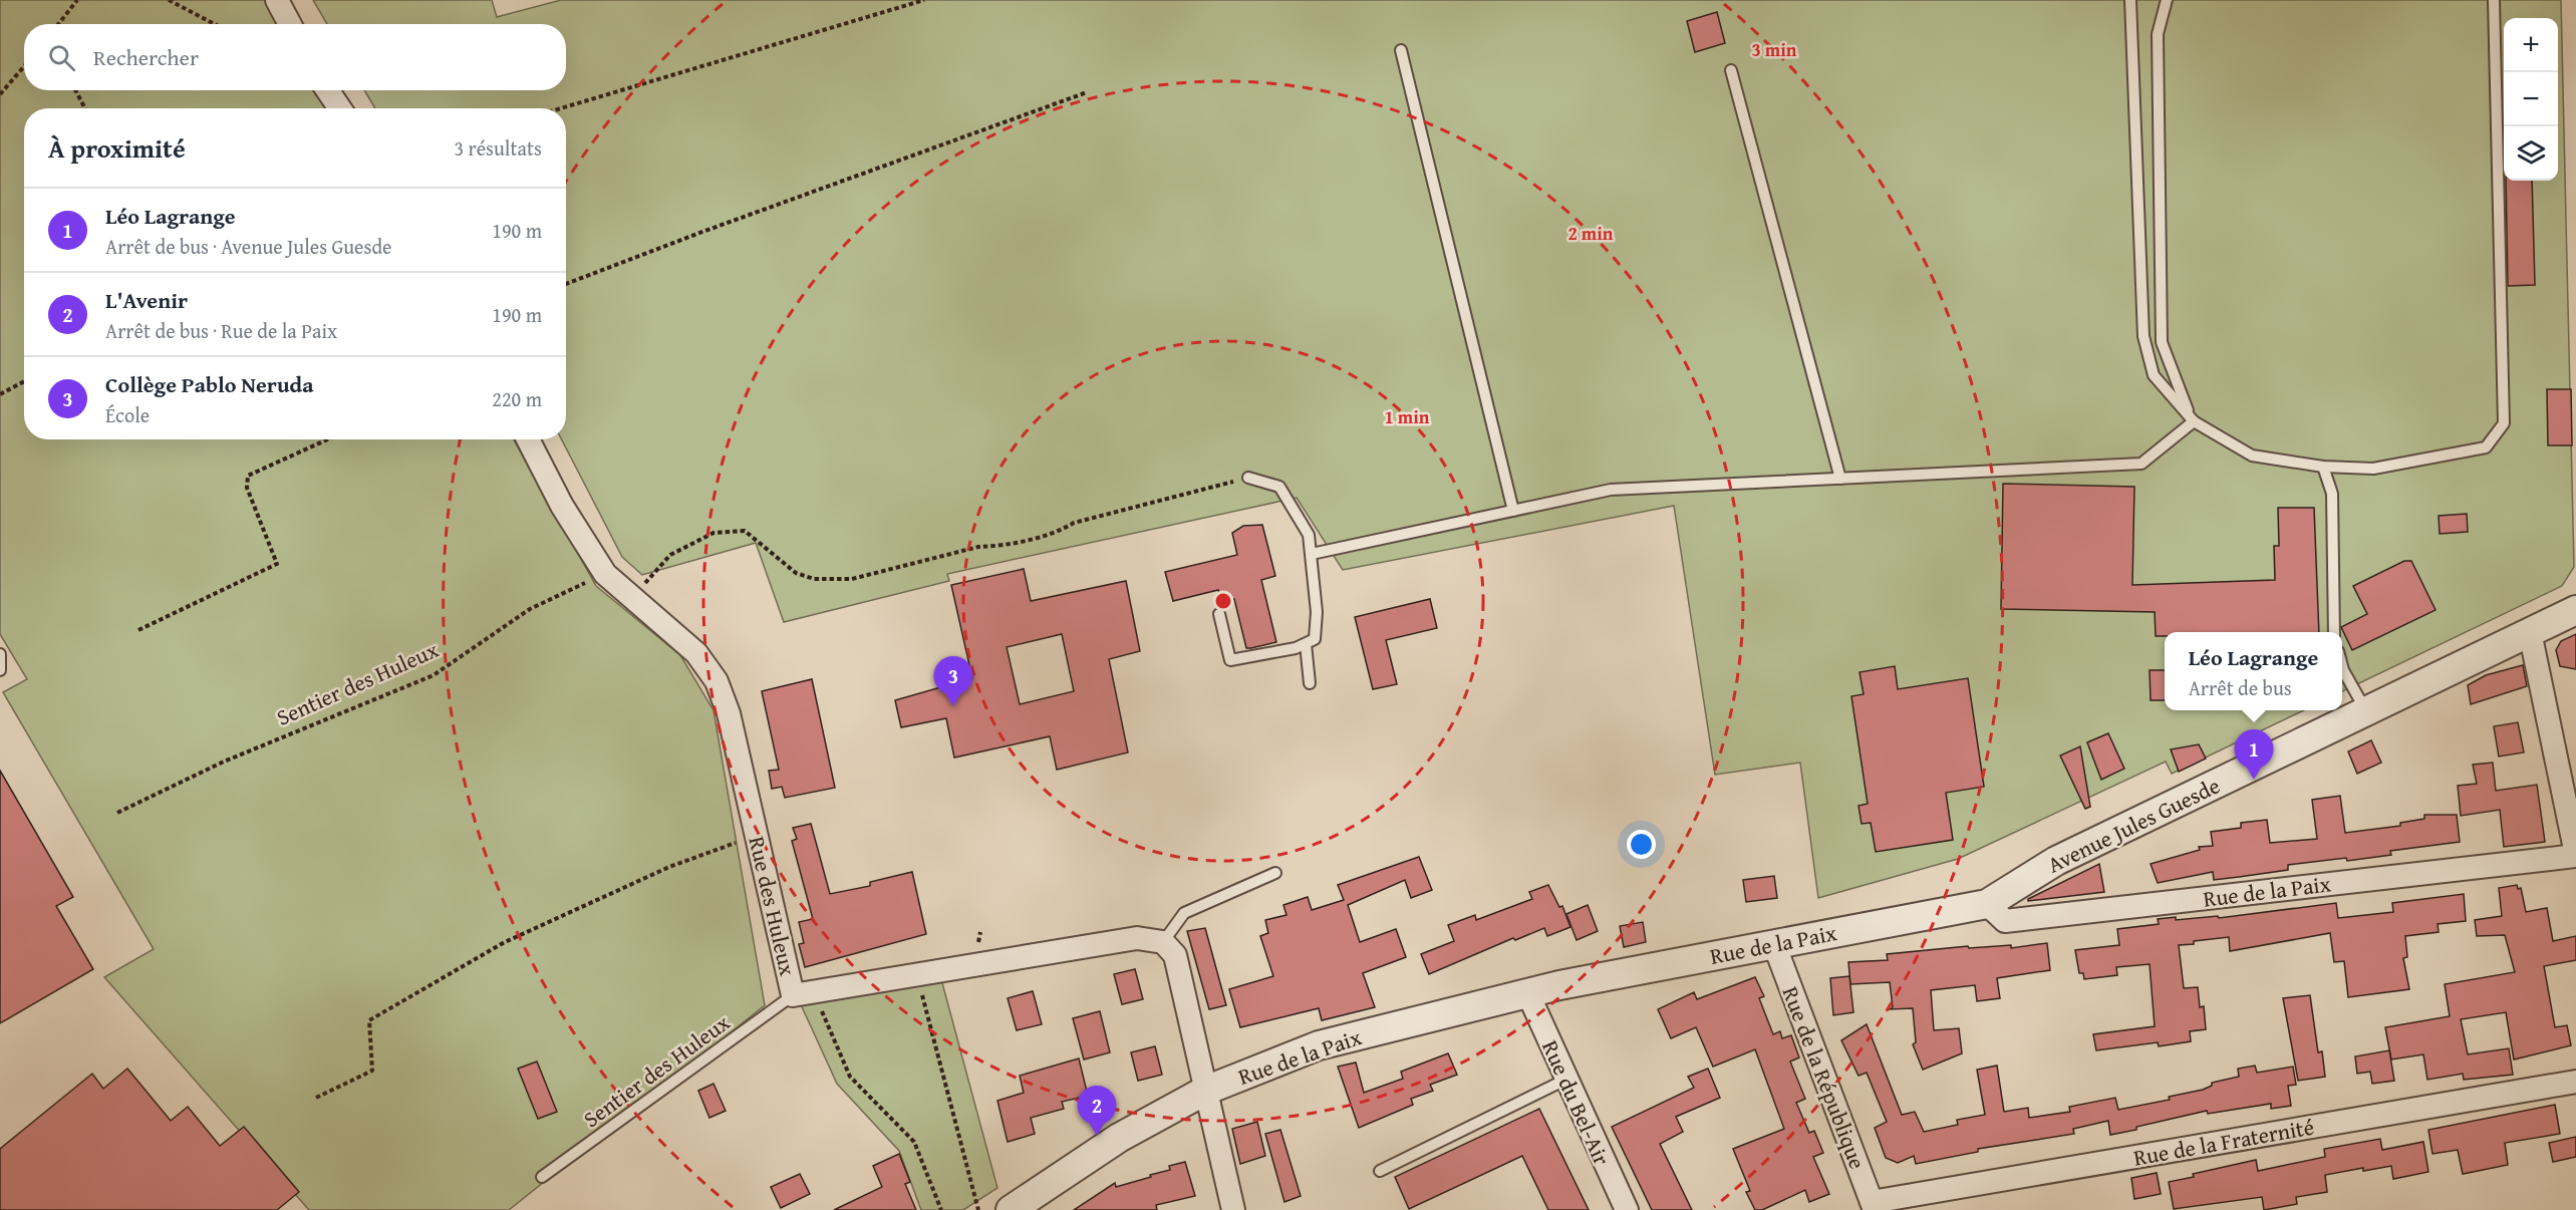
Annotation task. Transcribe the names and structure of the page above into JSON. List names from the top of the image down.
{
  "streets": {
    "street": [
      "Avenue Jules Guesde",
      "Rue de la Paix",
      "Rue des Huleux",
      "Rue de la République",
      "Rue du Bel-Air",
      "Rue de la Fraternité"
    ],
    "lane": ["Sentier des Huleux"]
  },
  "crossings": [
    ["Sentier des Huleux", "Rue des Huleux"],
    ["Avenue Jules Guesde", "Rue de la Paix"],
    ["Rue de la Paix", "Rue de la République"],
    ["Rue de la Paix", "Rue du Bel-Air"],
    ["Rue de la République", "Rue de la Fraternité"]
  ],
  "page": {
    "map_buttons": ["+", "−"],
    "search": "Rechercher",
    "heading": ["À proximité", "3 résultats"],
    "list": [
      {
        "mark": "1",
        "name": "Léo Lagrange",
        "note": "Arrêt de bus · Avenue Jules Guesde",
        "value": "190 m"
      },
      {
        "mark": "2",
        "name": "L'Avenir",
        "note": "Arrêt de bus · Rue de la Paix",
        "value": "190 m"
      },
      {
        "mark": "3",
        "name": "Collège Pablo Neruda",
        "note": "École",
        "value": "220 m"
      }
    ],
    "popup": ["Léo Lagrange", "Arrêt de bus"],
    "pins": ["3", "1", "2"]
  },
  "rings": ["3 min", "2 min", "1 min"]
}
